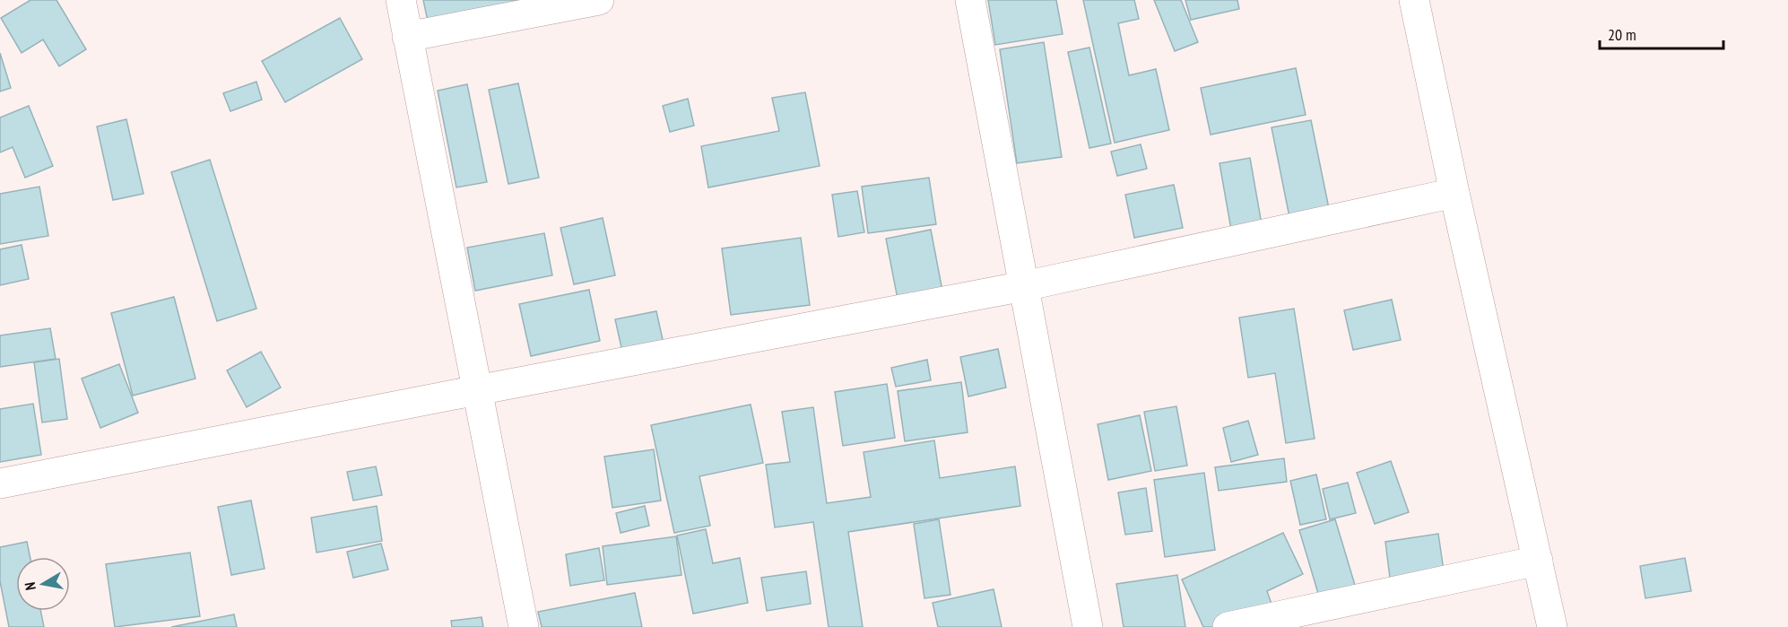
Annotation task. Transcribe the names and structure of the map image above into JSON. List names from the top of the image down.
{
  "scale_bar": "20 m",
  "north": "left"
}
